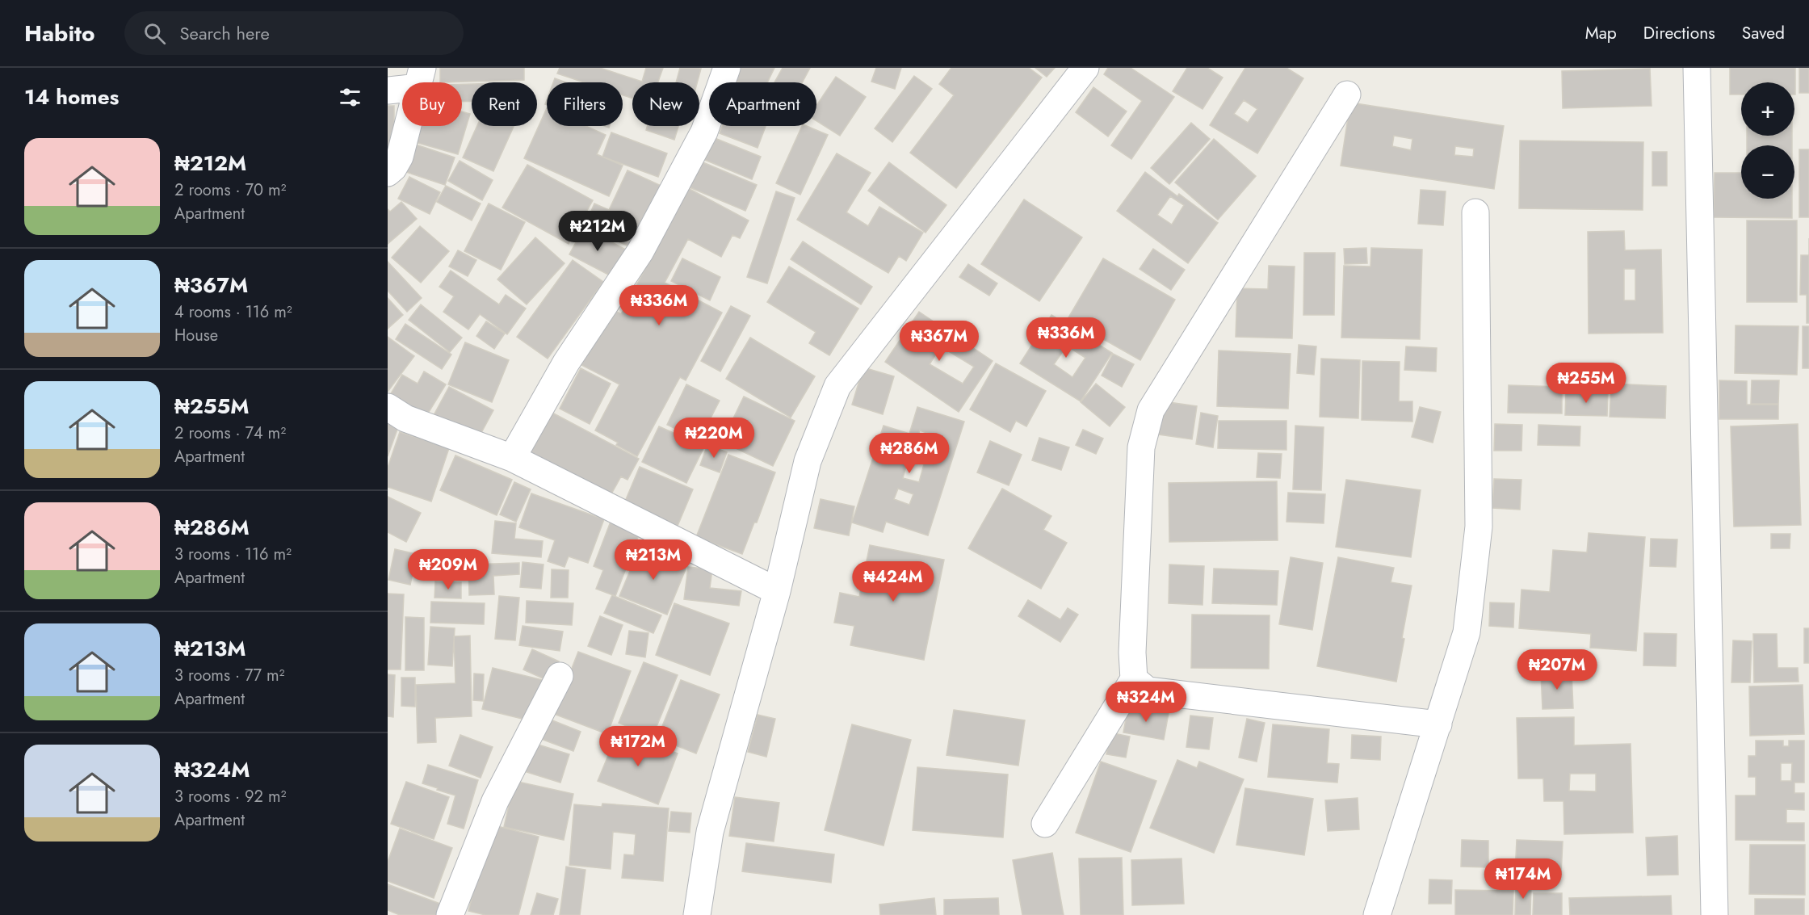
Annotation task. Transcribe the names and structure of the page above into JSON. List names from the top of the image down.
{
  "page": {
    "header": "Habito",
    "search": "Search here",
    "nav": ["Map", "Directions", "Saved"],
    "heading": "14 homes",
    "map_buttons": ["+", "−"],
    "chip": [
      "Buy",
      "Rent",
      "Filters",
      "New",
      "Apartment"
    ],
    "list": [
      {
        "name": "₦212M",
        "note": "2 rooms · 70 m² · Apartment"
      },
      {
        "name": "₦367M",
        "note": "4 rooms · 116 m² · House"
      },
      {
        "name": "₦255M",
        "note": "2 rooms · 74 m² · Apartment"
      },
      {
        "name": "₦286M",
        "note": "3 rooms · 116 m² · Apartment"
      },
      {
        "name": "₦213M",
        "note": "3 rooms · 77 m² · Apartment"
      },
      {
        "name": "₦324M",
        "note": "3 rooms · 92 m² · Apartment"
      }
    ],
    "price": [
      "₦212M",
      "₦336M",
      "₦336M",
      "₦367M",
      "₦255M",
      "₦220M",
      "₦286M",
      "₦213M",
      "₦209M",
      "₦424M",
      "₦207M",
      "₦324M",
      "₦172M",
      "₦174M"
    ]
  }
}
